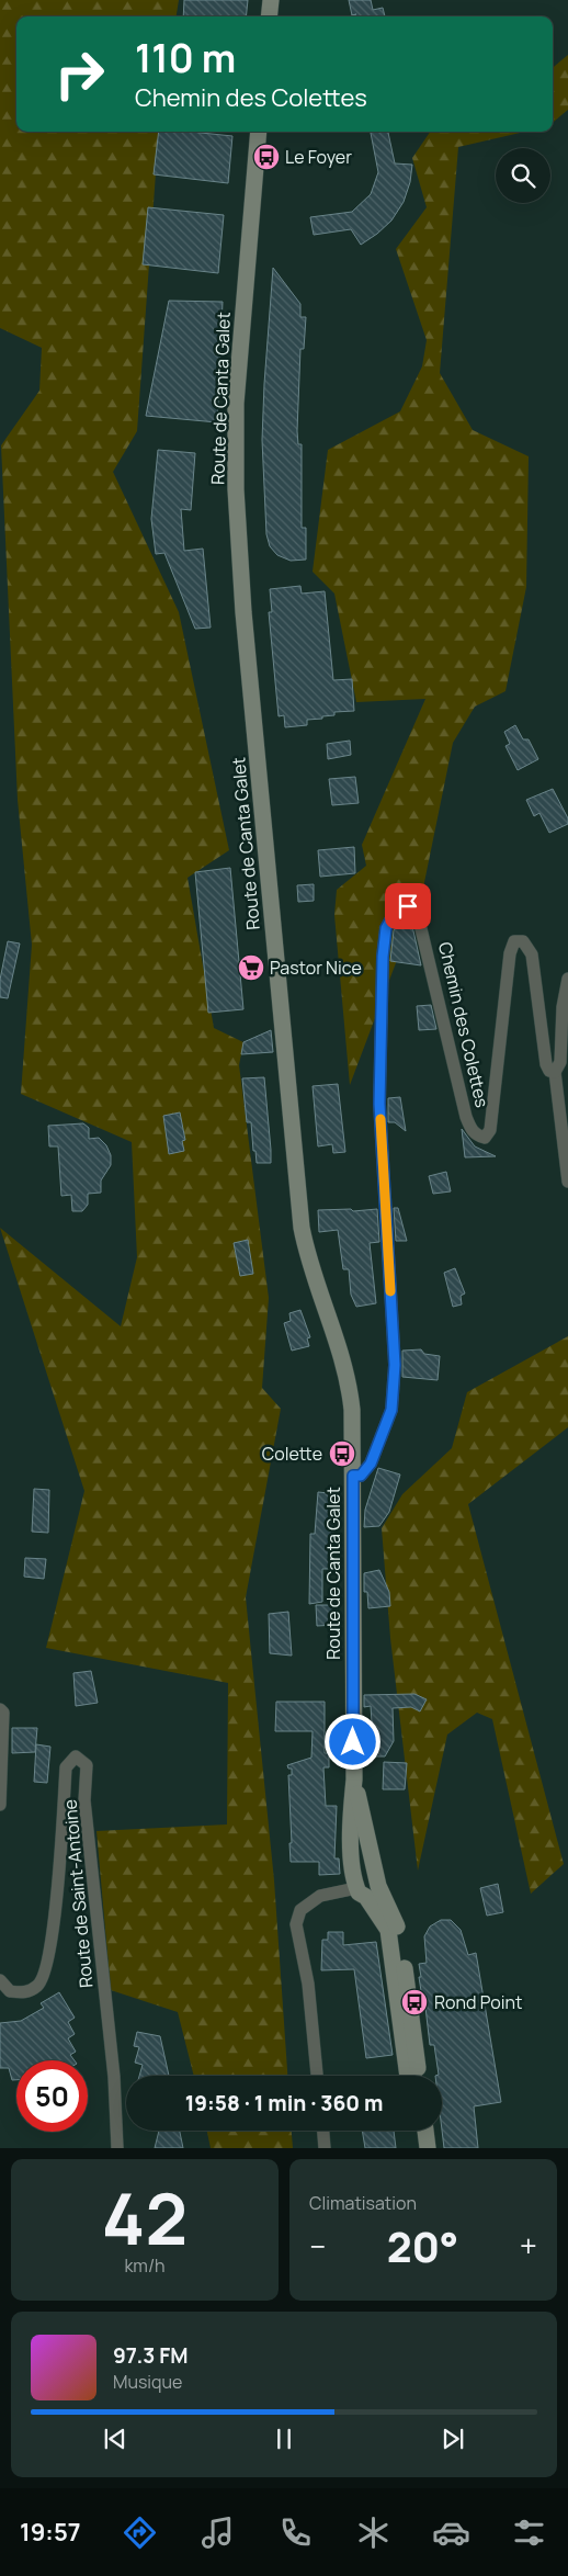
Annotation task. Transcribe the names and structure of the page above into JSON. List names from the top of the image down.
{
  "streets": {
    "main road": ["Route de Canta Galet"],
    "street": ["Chemin des Colettes", "Route de Saint-Antoine"]
  },
  "crossings": [
    ["Route de Canta Galet", "Chemin des Colettes"]
  ],
  "places": {
    "bus stop": ["Le Foyer", "Colette", "Rond Point"],
    "supermarket": ["Pastor Nice"]
  },
  "page": {
    "turn": ["110 m", "Chemin des Colettes"],
    "limit": "50",
    "trip": "19:58 · 1 min · 360 m",
    "tile": [
      ["42", "km/h"],
      "Climatisation"
    ],
    "heat": ["−", "20°", "+"],
    "song": ["97.3 FM", "Musique"],
    "tabs": "19:57"
  }
}
